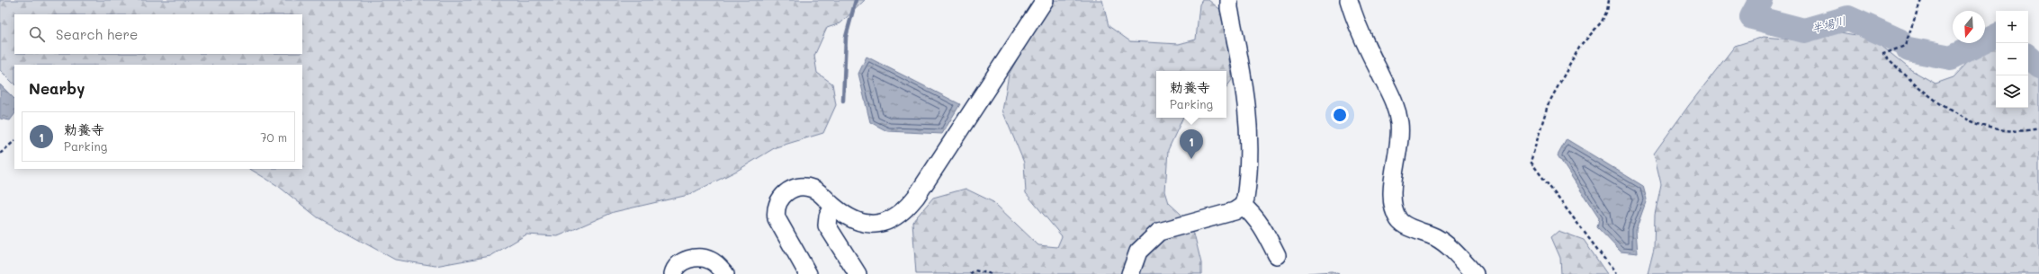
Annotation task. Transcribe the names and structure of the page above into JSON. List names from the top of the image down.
{
  "water": ["半場川"],
  "north": "bottom",
  "page": {
    "map_buttons": ["+", "−"],
    "search": "Search here",
    "heading": "Nearby",
    "popup": ["勅養寺", "Parking"],
    "list": [
      {
        "mark": "1",
        "name": "勅養寺",
        "note": "Parking",
        "value": "70 m"
      }
    ],
    "pins": "1"
  }
}
